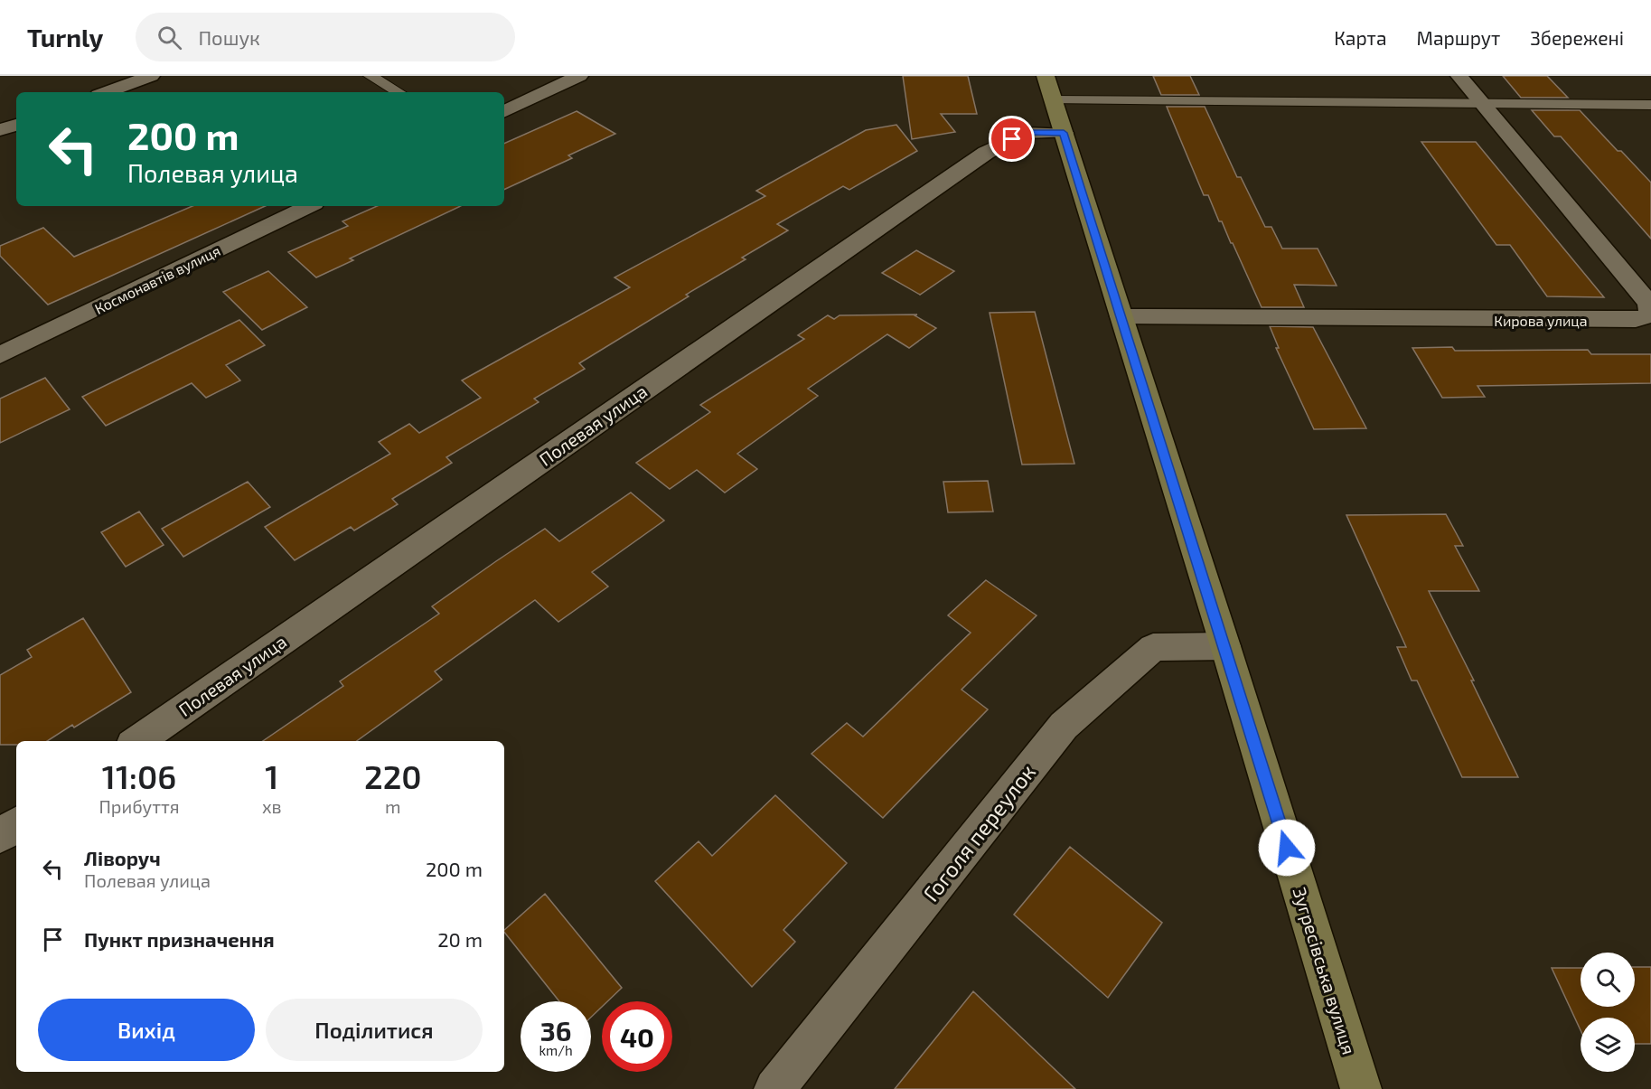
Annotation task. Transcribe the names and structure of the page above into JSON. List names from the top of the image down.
{
  "streets": {
    "street": [
      "Космонавтів вулиця",
      "Кирова улица",
      "Полевая улица",
      "Гоголя переулок",
      "Зугресівська вулиця"
    ]
  },
  "crossings": [
    ["Кирова улица", "Зугресівська вулиця"],
    ["Полевая улица", "Зугресівська вулиця"],
    ["Гоголя переулок", "Зугресівська вулиця"]
  ],
  "page": {
    "header": "Turnly",
    "search": "Пошук",
    "nav": ["Карта", "Маршрут", "Збережені"],
    "turn": ["200 m", "Полевая улица"],
    "eta": [
      "11:06",
      "Прибуття",
      "1",
      "хв",
      "220",
      "m"
    ],
    "list": [
      {
        "name": "Ліворуч",
        "note": "Полевая улица",
        "value": "200 m"
      },
      {
        "name": "Пункт призначення",
        "value": "20 m"
      }
    ],
    "buttons": ["Вихід", "Поділитися"],
    "speed": "36 km/h",
    "limit": "40"
  }
}
